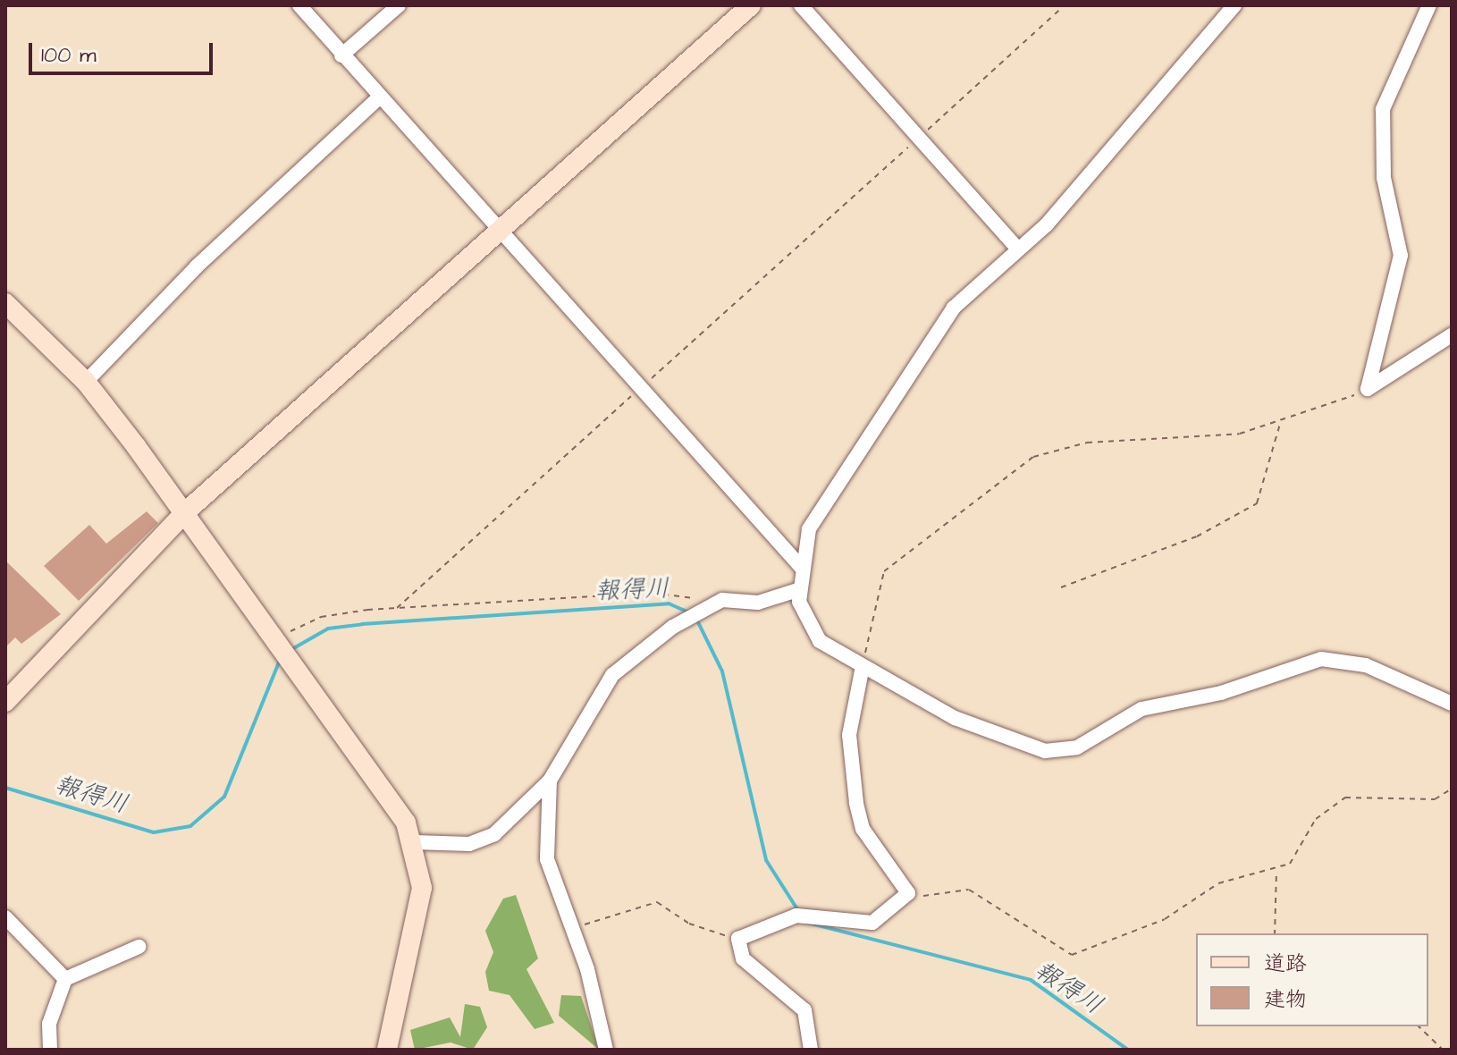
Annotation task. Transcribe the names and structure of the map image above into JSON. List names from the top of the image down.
{
  "water": ["報得川"],
  "legend": ["道路", "建物"],
  "scale_bar": "100 m"
}
